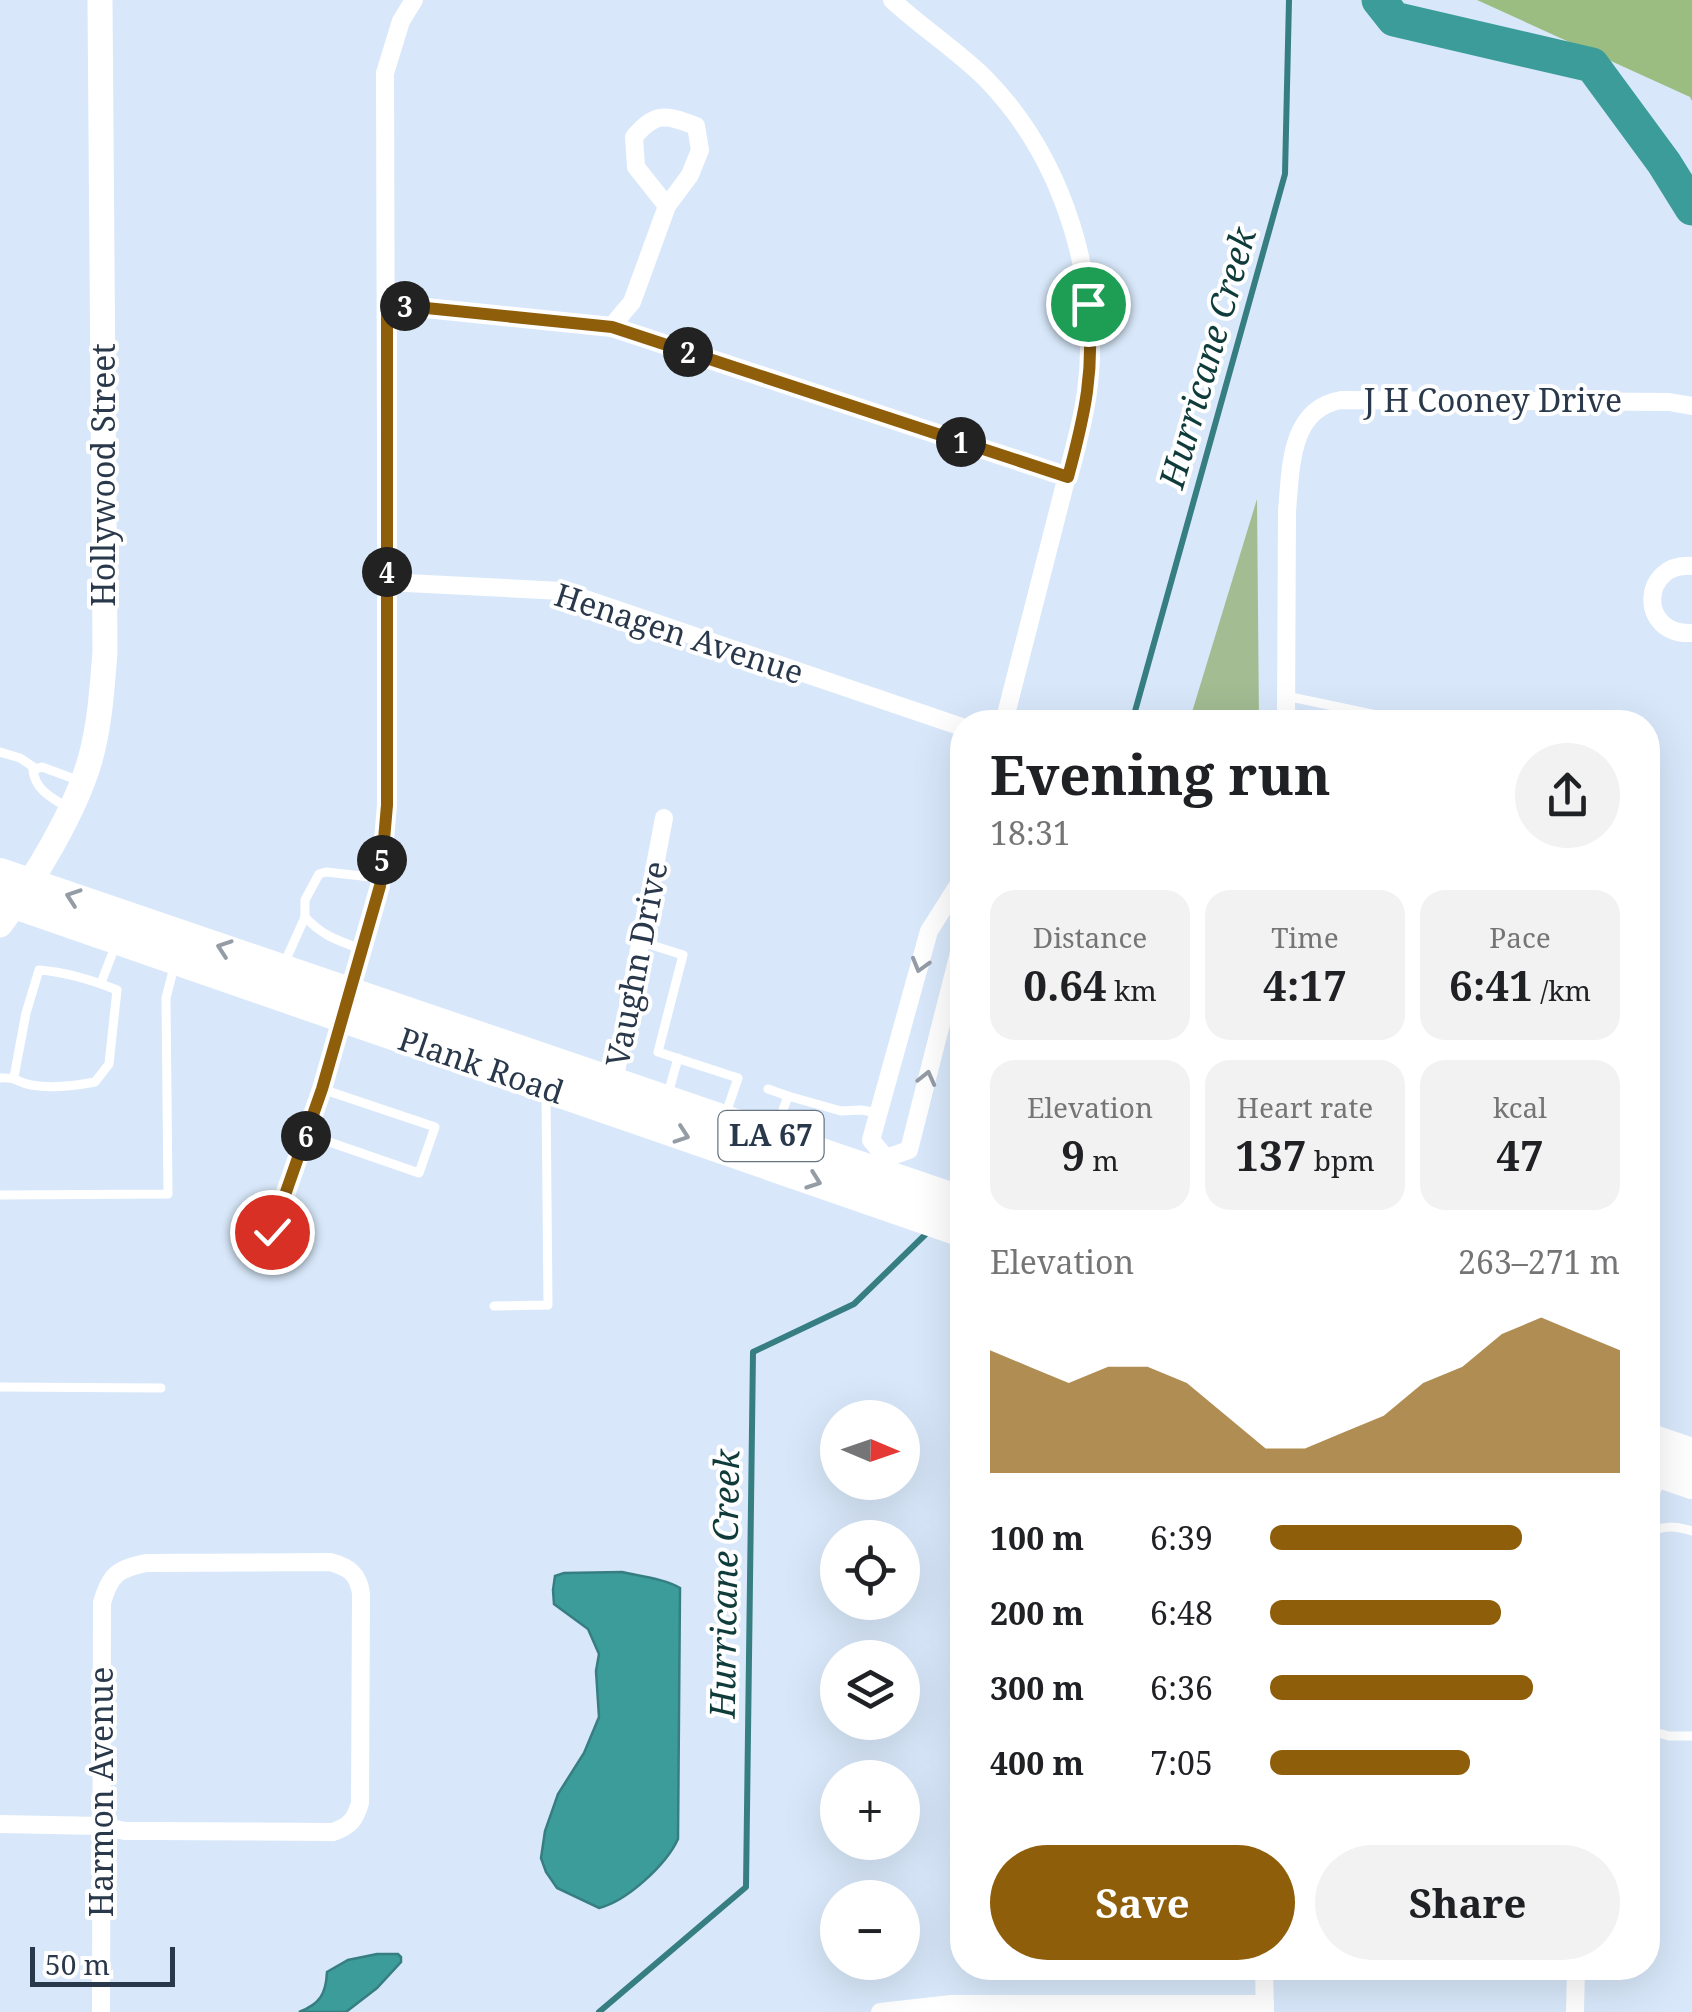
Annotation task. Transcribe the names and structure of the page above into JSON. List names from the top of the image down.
{
  "streets": {
    "main road": ["Plank Road", "LA 67"],
    "street": [
      "J H Cooney Drive",
      "Hollywood Street",
      "Henagen Avenue",
      "Vaughn Drive",
      "Harmon Avenue"
    ]
  },
  "crossings": [
    ["Hollywood Street", "Plank Road"],
    ["Vaughn Drive", "Plank Road"]
  ],
  "water": ["Hurricane Creek"],
  "scale_bar": "50 m",
  "north": "right",
  "page": {
    "pins": [
      "3",
      "2",
      "1",
      "4",
      "5",
      "6"
    ],
    "heading": ["Evening run", "18:31"],
    "stats": [
      ["Distance", "0.64 km"],
      ["Time", "4:17"],
      ["Pace", "6:41 /km"],
      ["Elevation", "9 m"],
      ["Heart rate", "137 bpm"],
      ["kcal", "47"]
    ],
    "chart": ["Elevation", "263–271 m"],
    "map_buttons": ["+", "−"],
    "list": [
      {
        "name": "100 m",
        "note": "6:39"
      },
      {
        "name": "200 m",
        "note": "6:48"
      },
      {
        "name": "300 m",
        "note": "6:36"
      },
      {
        "name": "400 m",
        "note": "7:05"
      }
    ],
    "buttons": ["Save", "Share"],
    "scale": "50 m"
  }
}
